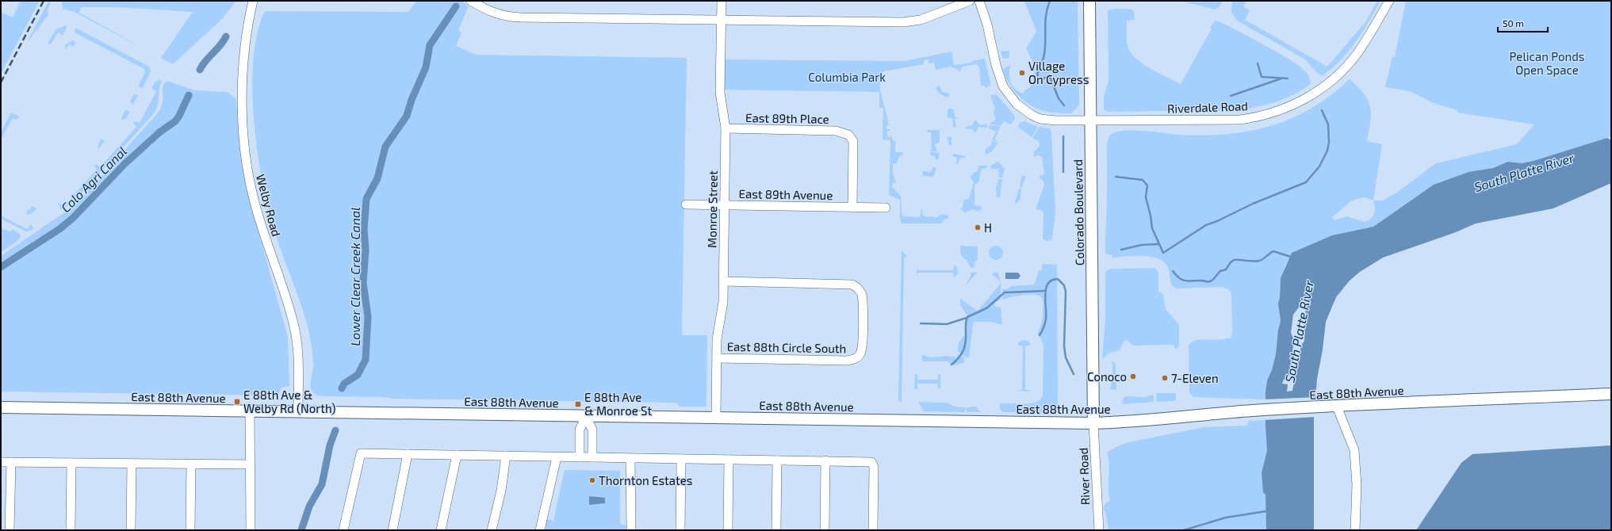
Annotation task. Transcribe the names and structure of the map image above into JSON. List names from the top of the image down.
{
  "streets": {
    "main road": ["Colorado Boulevard", "East 88th Avenue"],
    "street": [
      "Riverdale Road",
      "East 89th Place",
      "East 89th Avenue",
      "Welby Road",
      "Monroe Street",
      "East 88th Circle South",
      "River Road"
    ]
  },
  "crossings": [
    ["Riverdale Road", "Colorado Boulevard"],
    ["East 89th Place", "East 89th Avenue"],
    ["East 89th Place", "Monroe Street"],
    ["East 89th Avenue", "Monroe Street"],
    ["Welby Road", "East 88th Avenue"],
    ["Monroe Street", "East 88th Circle South"],
    ["Monroe Street", "East 88th Avenue"],
    ["Colorado Boulevard", "East 88th Avenue"],
    ["Colorado Boulevard", "River Road"],
    ["East 88th Avenue", "River Road"]
  ],
  "water": ["South Platte River", "Colo Agri Canal", "Lower Clear Creek Canal"],
  "parks": ["Pelican Ponds Open Space", "Columbia Park"],
  "places": {
    "other": [
      "Village On Cypress",
      "H",
      "Conoco",
      "7-Eleven",
      "Thornton Estates"
    ],
    "transit": ["E 88th Ave & Welby Rd (North)", "E 88th Ave & Monroe St"]
  },
  "scale_bar": "50 m"
}
